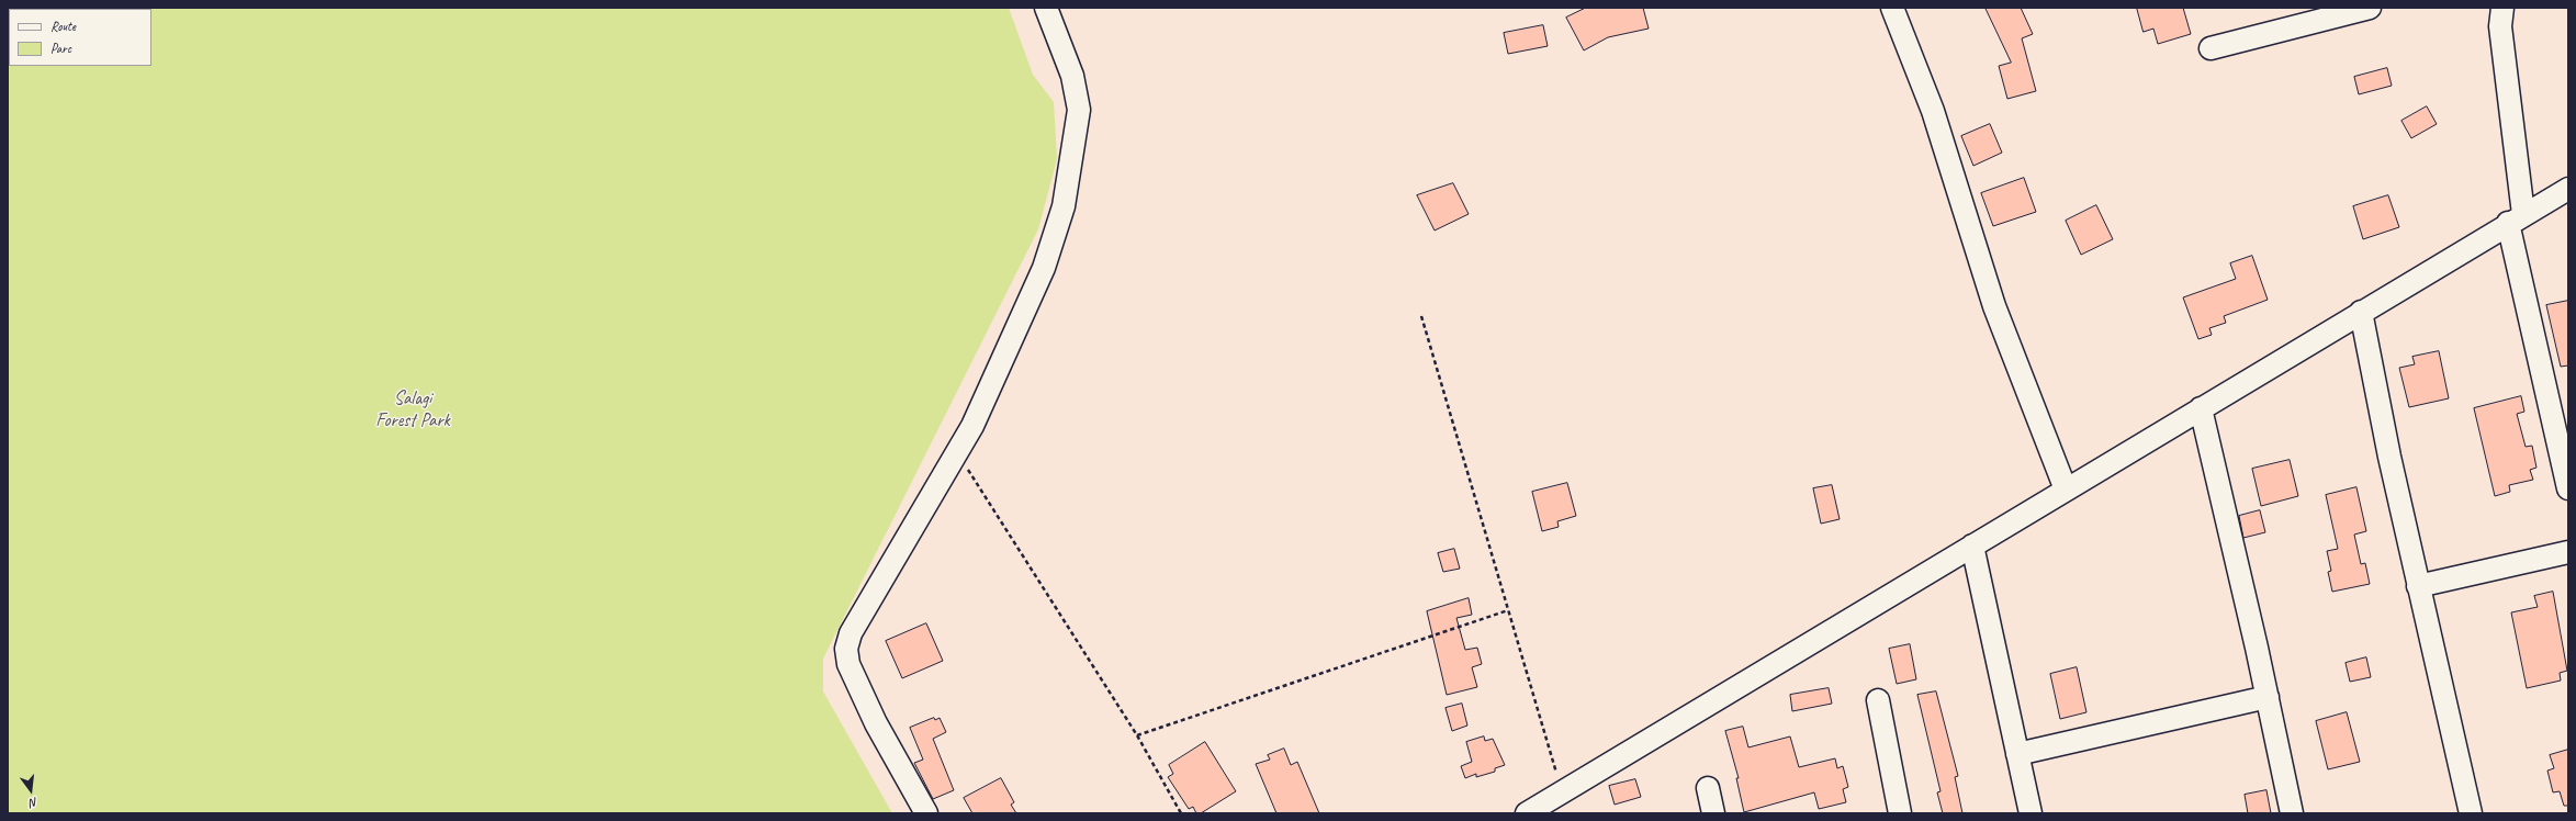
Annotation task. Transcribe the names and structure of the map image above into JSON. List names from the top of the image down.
{
  "parks": ["Salagi Forest Park"],
  "legend": ["Route", "Parc"],
  "north": "bottom"
}
